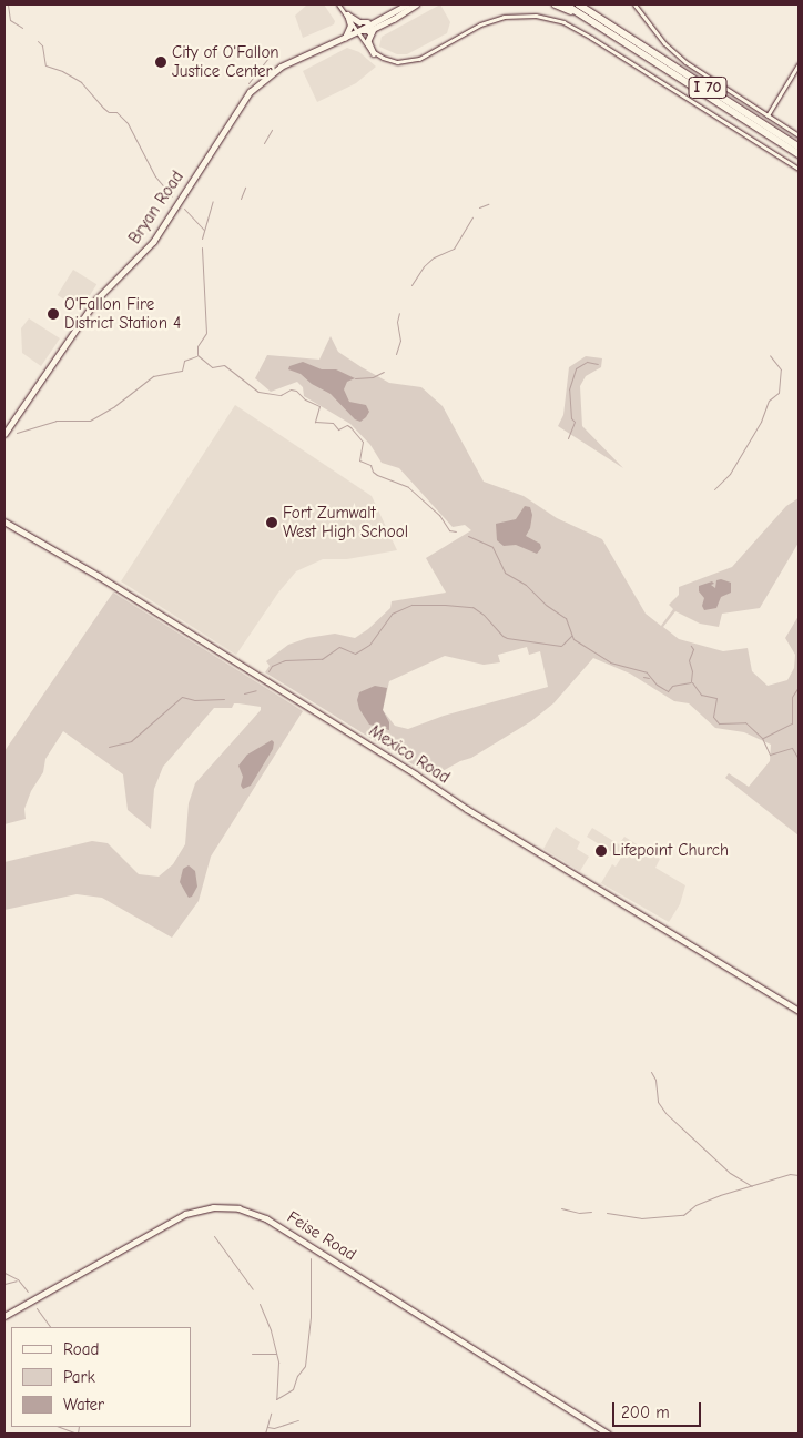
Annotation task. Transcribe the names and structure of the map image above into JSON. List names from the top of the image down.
{
  "streets": {
    "highway": ["I 70"],
    "main road": ["Bryan Road", "Mexico Road", "Feise Road"]
  },
  "places": [
    "City of O'Fallon Justice Center",
    "O'Fallon Fire District Station 4",
    "Fort Zumwalt West High School",
    "Lifepoint Church"
  ],
  "legend": ["Road", "Park", "Water"],
  "scale_bar": "200 m"
}
